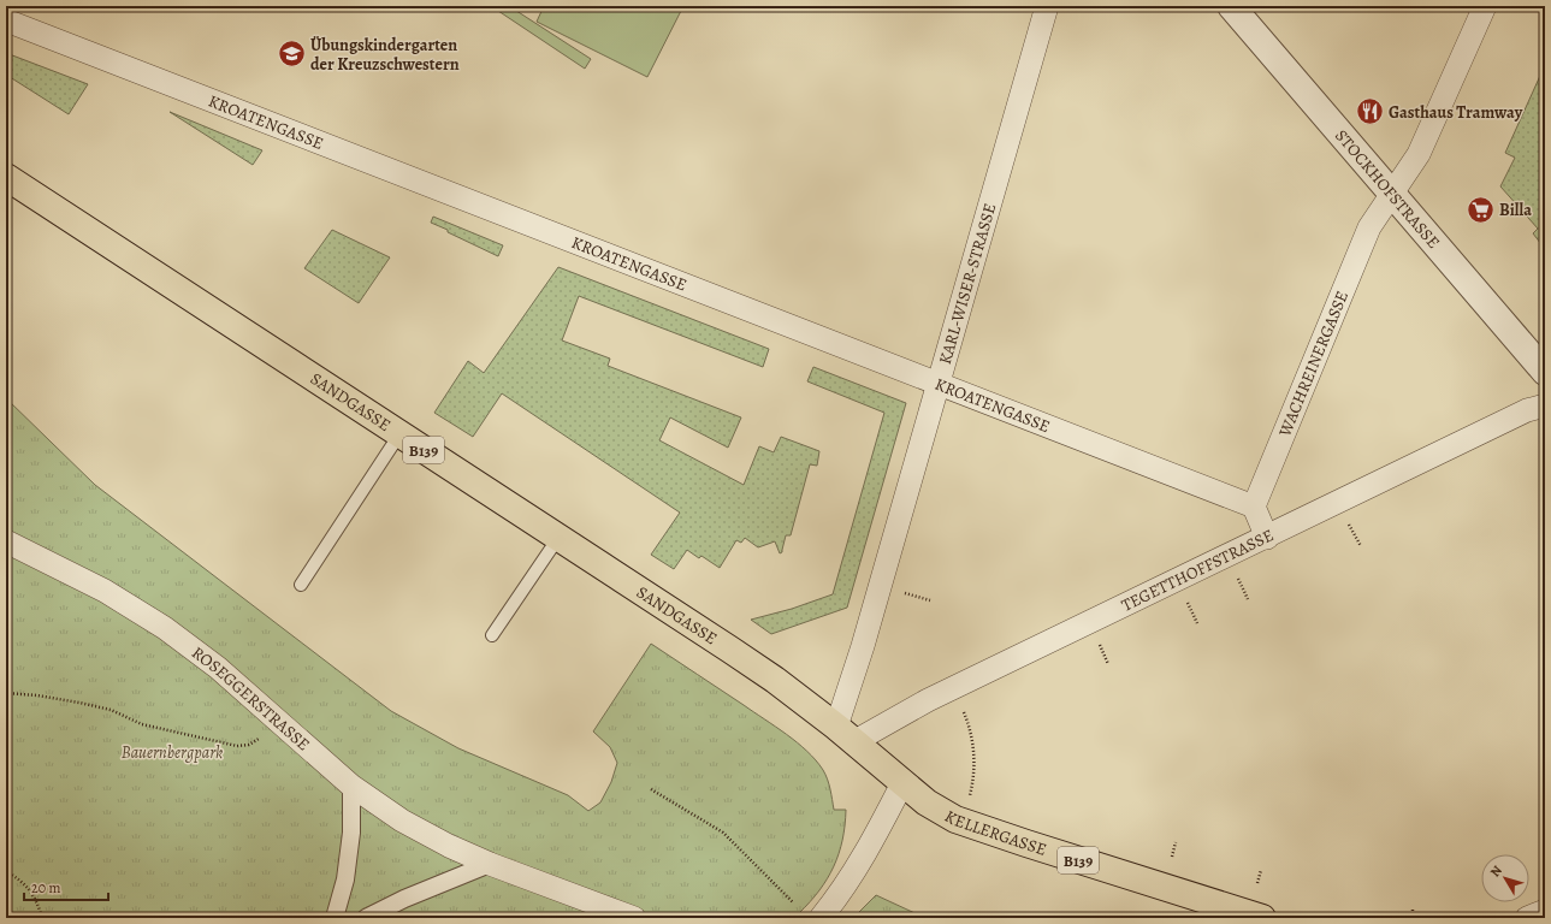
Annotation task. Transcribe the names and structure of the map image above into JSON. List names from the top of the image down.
{
  "streets": {
    "main road": ["SANDGASSE", "B139", "KELLERGASSE"],
    "street": [
      "KROATENGASSE",
      "STOCKHOFSTRASSE",
      "KARL-WISER-STRASSE",
      "WACHREINERGASSE",
      "TEGETTHOFFSTRASSE",
      "ROSEGGERSTRASSE"
    ]
  },
  "crossings": [
    ["KROATENGASSE", "KARL-WISER-STRASSE"],
    ["KROATENGASSE", "WACHREINERGASSE"],
    ["STOCKHOFSTRASSE", "WACHREINERGASSE"],
    ["KARL-WISER-STRASSE", "SANDGASSE"],
    ["KARL-WISER-STRASSE", "TEGETTHOFFSTRASSE"],
    ["KARL-WISER-STRASSE", "KELLERGASSE"],
    ["SANDGASSE", "TEGETTHOFFSTRASSE"],
    ["SANDGASSE", "KELLERGASSE"],
    ["TEGETTHOFFSTRASSE", "KELLERGASSE"]
  ],
  "parks": ["Bauernbergpark"],
  "places": {
    "school or university": ["Übungskindergarten der Kreuzschwestern"],
    "restaurant": ["Gasthaus Tramway"],
    "supermarket": ["Billa"]
  },
  "scale_bar": "20 m",
  "north": "top left"
}
